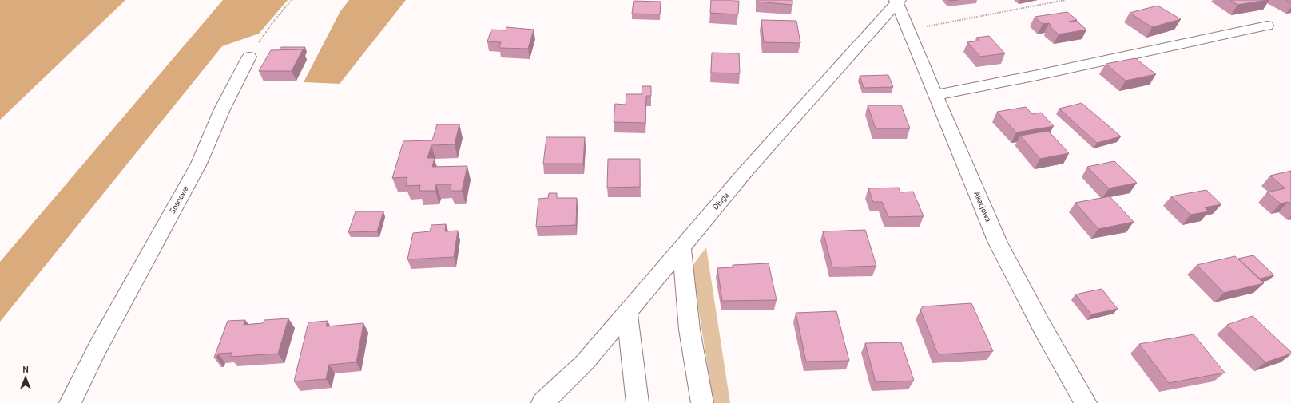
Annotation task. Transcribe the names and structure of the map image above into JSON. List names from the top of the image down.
{
  "streets": {
    "street": ["Sosnowa", "Długa", "Akacjowa"]
  },
  "crossings": [
    ["Długa", "Akacjowa"]
  ],
  "north": "top"
}
